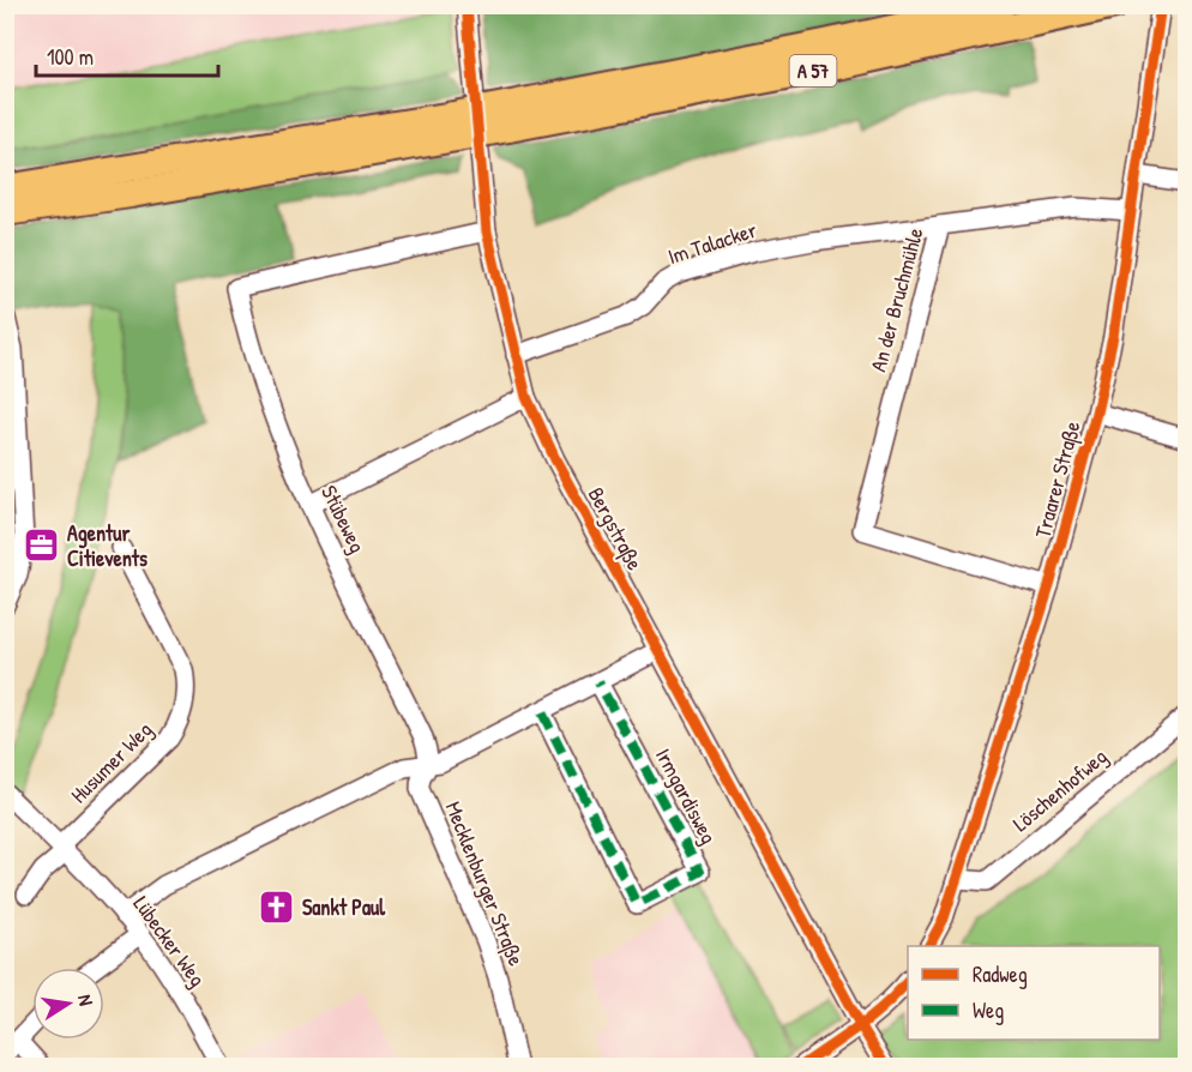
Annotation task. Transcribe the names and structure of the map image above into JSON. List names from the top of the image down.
{
  "streets": {
    "highway": ["A 57"],
    "street": [
      "Im Talacker",
      "An der Bruchmühle",
      "Traarer Straße",
      "Stübeweg",
      "Bergstraße",
      "Husumer Weg",
      "Löschenhofweg",
      "Irmgardisweg",
      "Mecklenburger Straße",
      "Lübecker Weg"
    ]
  },
  "crossings": [
    ["Im Talacker", "An der Bruchmühle"],
    ["Im Talacker", "Bergstraße"],
    ["An der Bruchmühle", "Traarer Straße"],
    ["Traarer Straße", "Löschenhofweg"],
    ["Stübeweg", "Bergstraße"],
    ["Stübeweg", "Mecklenburger Straße"],
    ["Husumer Weg", "Lübecker Weg"]
  ],
  "places": {
    "office": ["Agentur Citievents"],
    "church": ["Sankt Paul"]
  },
  "legend": ["Radweg", "Weg"],
  "scale_bar": "100 m",
  "north": "right"
}
